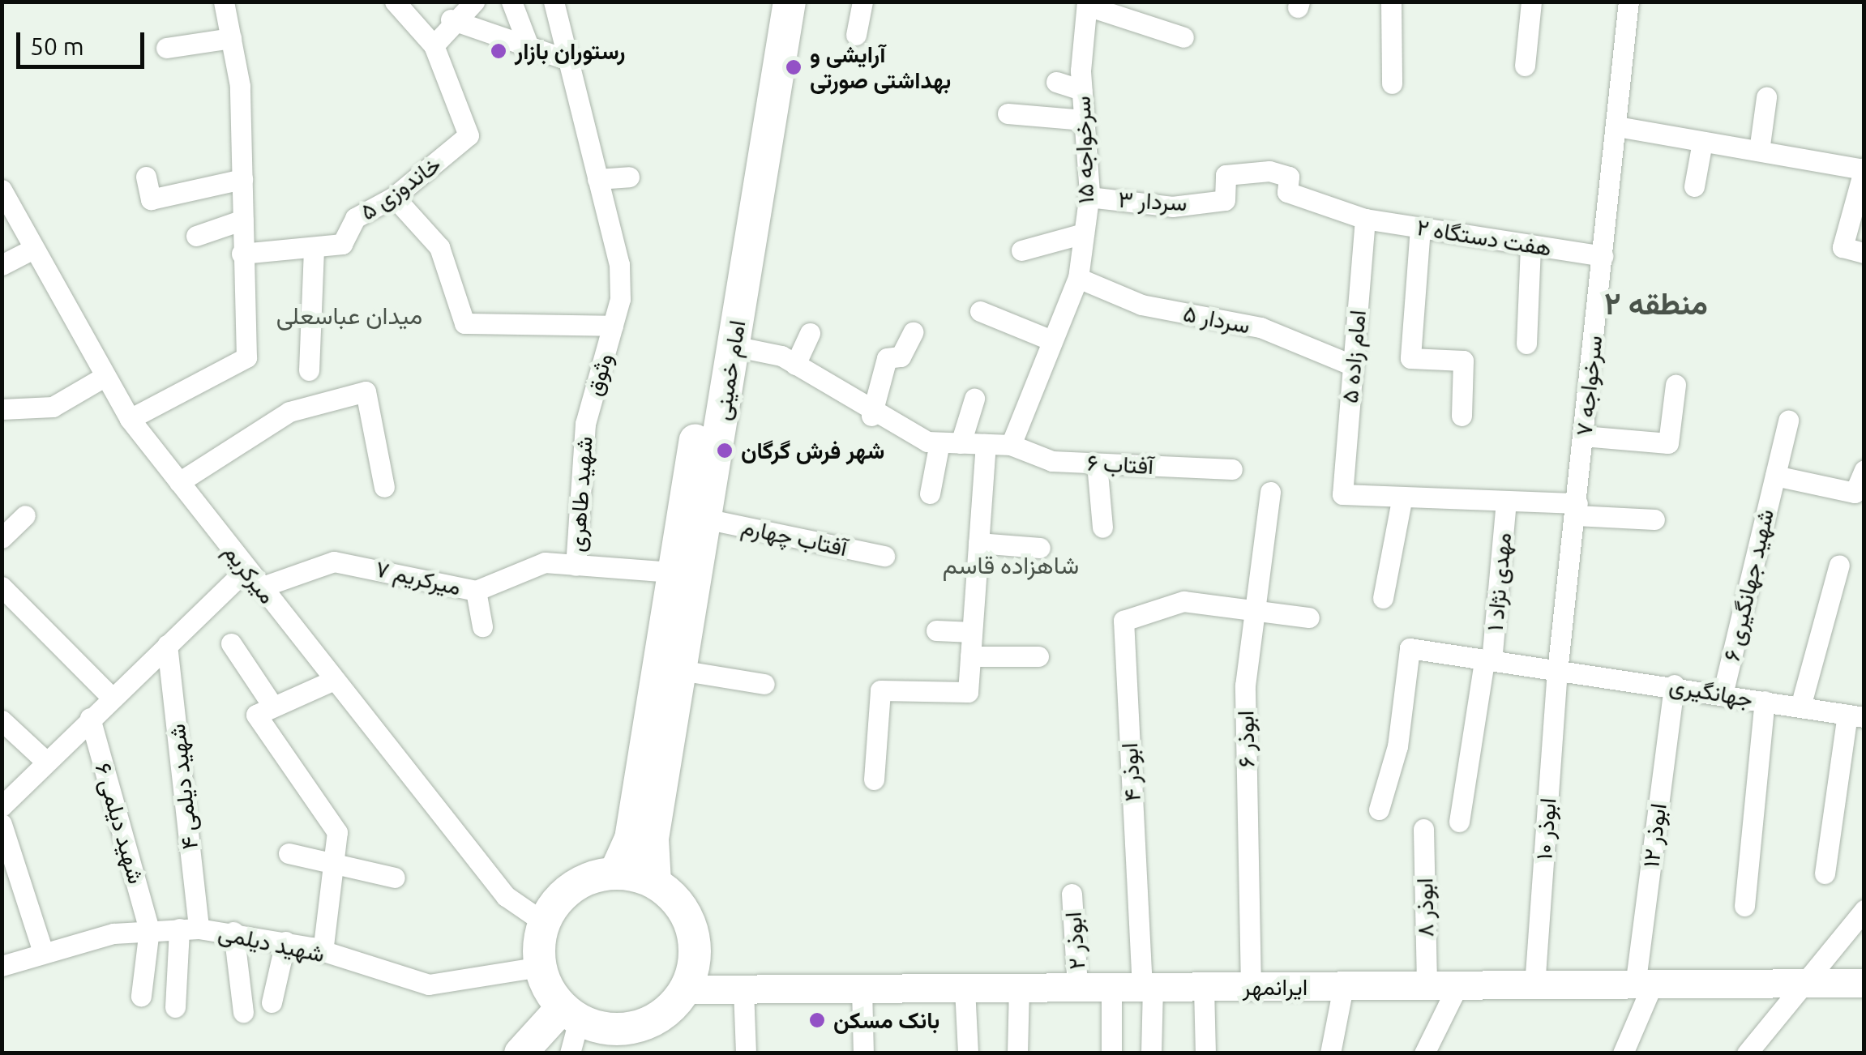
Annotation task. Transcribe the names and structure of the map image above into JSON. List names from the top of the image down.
{
  "streets": {
    "main road": ["امام خمینی", "ایرانمهر"],
    "street": [
      "سرخواجه ۱۵",
      "خاندوزی ۵",
      "۳ سردار",
      "هفت دستگاه ۲",
      "۵ سردار",
      "۵ امام زاده",
      "وثوق",
      "سرخواجه ۷",
      "آفتاب ۶",
      "شهید طاهری",
      "آفتاب چهارم",
      "میرکریم",
      "۷ میرکریم",
      "۱ مهدی نژاد",
      "۶ شهید جهانگیری",
      "جهانگیری",
      "ابوذر ۶",
      "ابوذر ۴",
      "۴ شهید دیلمی",
      "۶ شهید دیلمی",
      "ابوذر ۱۰",
      "ابوذر ۱۲",
      "۸ ابوذر",
      "۲ ابوذر",
      "شهید دیلمی"
    ]
  },
  "crossings": [
    ["سرخواجه ۱۵", "۳ سردار"],
    ["سرخواجه ۱۵", "۵ سردار"],
    ["سرخواجه ۱۵", "آفتاب ۶"],
    ["۳ سردار", "هفت دستگاه ۲"],
    ["۳ سردار", "۵ امام زاده"],
    ["هفت دستگاه ۲", "۵ امام زاده"],
    ["هفت دستگاه ۲", "سرخواجه ۷"],
    ["۵ سردار", "۵ امام زاده"],
    ["امام خمینی", "آفتاب چهارم"],
    ["امام خمینی", "میرکریم"],
    ["امام خمینی", "۷ میرکریم"],
    ["امام خمینی", "شهید دیلمی"],
    ["امام خمینی", "ایرانمهر"],
    ["وثوق", "شهید طاهری"],
    ["سرخواجه ۷", "جهانگیری"],
    ["سرخواجه ۷", "ابوذر ۱۰"],
    ["شهید طاهری", "۷ میرکریم"],
    ["میرکریم", "۷ میرکریم"],
    ["میرکریم", "شهید دیلمی"],
    ["میرکریم", "ایرانمهر"],
    ["۱ مهدی نژاد", "جهانگیری"],
    ["۶ شهید جهانگیری", "جهانگیری"],
    ["جهانگیری", "ابوذر ۱۰"],
    ["جهانگیری", "ابوذر ۱۲"],
    ["ابوذر ۶", "ابوذر ۴"],
    ["ابوذر ۶", "ایرانمهر"],
    ["ابوذر ۴", "ایرانمهر"],
    ["۴ شهید دیلمی", "شهید دیلمی"],
    ["۶ شهید دیلمی", "شهید دیلمی"],
    ["ابوذر ۱۰", "ایرانمهر"],
    ["ابوذر ۱۲", "ایرانمهر"],
    ["۸ ابوذر", "ایرانمهر"],
    ["۲ ابوذر", "ایرانمهر"],
    ["شهید دیلمی", "ایرانمهر"]
  ],
  "districts": ["منطقه ۲", "میدان عباسعلی", "شاهزاده قاسم"],
  "places": [
    "رستوران بازار",
    "آرایشی و بهداشتی صورتی",
    "شهر فرش گرگان",
    "بانک مسکن"
  ],
  "scale_bar": "50 m"
}
